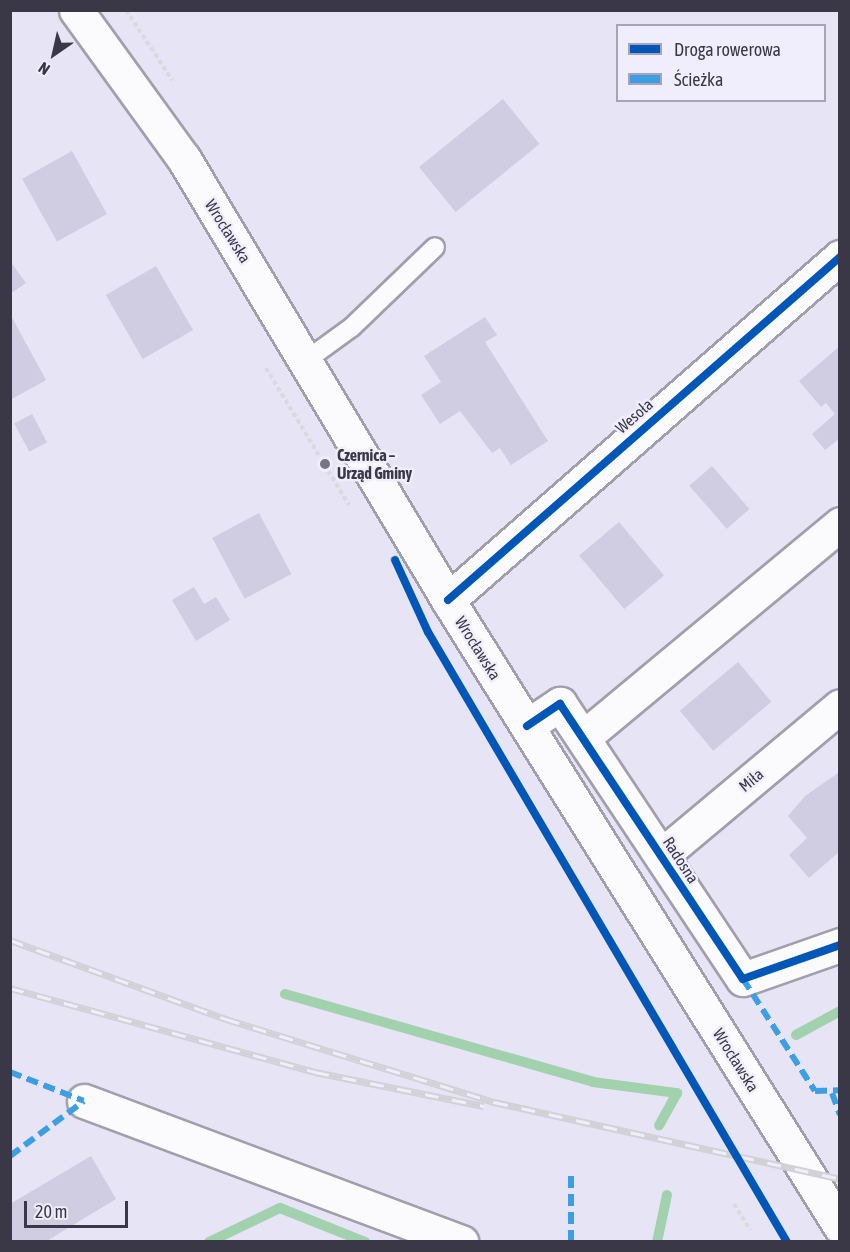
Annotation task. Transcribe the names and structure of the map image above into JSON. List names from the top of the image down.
{
  "streets": {
    "street": [
      "Wrocławska",
      "Wesoła",
      "Miła",
      "Radosna"
    ]
  },
  "crossings": [
    ["Wrocławska", "Wesoła"],
    ["Wrocławska", "Radosna"],
    ["Miła", "Radosna"]
  ],
  "places": ["Czernica – Urząd Gminy"],
  "legend": ["Droga rowerowa", "Ścieżka"],
  "scale_bar": "20 m",
  "north": "bottom left"
}
